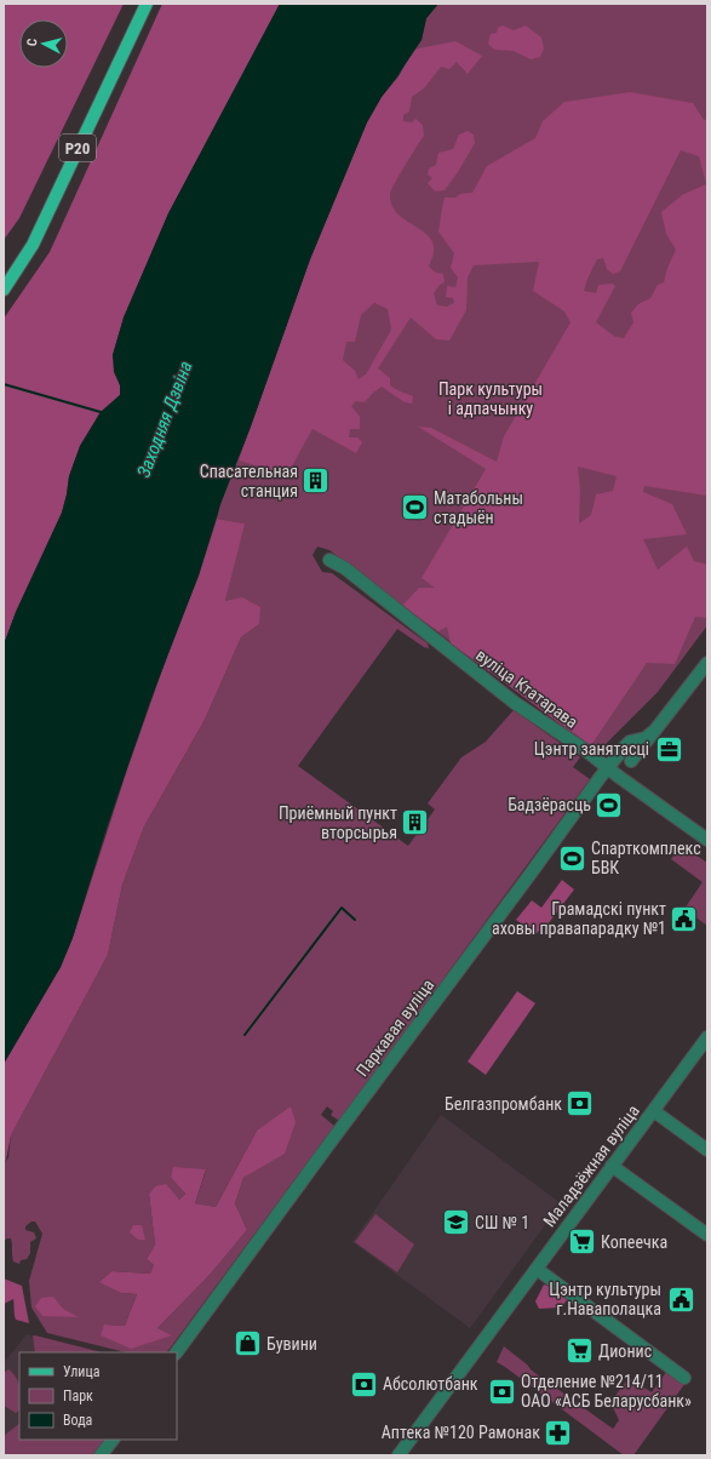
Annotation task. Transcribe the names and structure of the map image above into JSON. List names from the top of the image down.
{
  "streets": {
    "main road": ["Р20"],
    "street": ["вуліца Ктатарава", "Паркавая вуліца", "Маладзёжная вуліца"]
  },
  "crossings": [
    ["вуліца Ктатарава", "Паркавая вуліца"]
  ],
  "water": ["Заходняя Дзвіна"],
  "parks": ["Парк культуры і адпачынку"],
  "places": {
    "building": ["Спасательная станция", "Приёмный пункт вторсырья"],
    "sports": ["Матабольны стадыён", "Бадзёрасць", "Спарткомплекс БВК"],
    "office": ["Цэнтр занятасці"],
    "public building": ["Грамадскі пункт аховы правапарадку №1", "Цэнтр культуры г.Наваполацка"],
    "bank": ["Белгазпромбанк", "Абсолютбанк", "Отделение №214/11 ОАО «АСБ Беларусбанк»"],
    "school or university": ["СШ № 1"],
    "supermarket": ["Копеечка", "Дионис"],
    "shop": ["Бувини"],
    "pharmacy": ["Аптека №120 Рамонак"]
  },
  "legend": ["Улица", "Парк", "Вода"],
  "north": "left"
}
